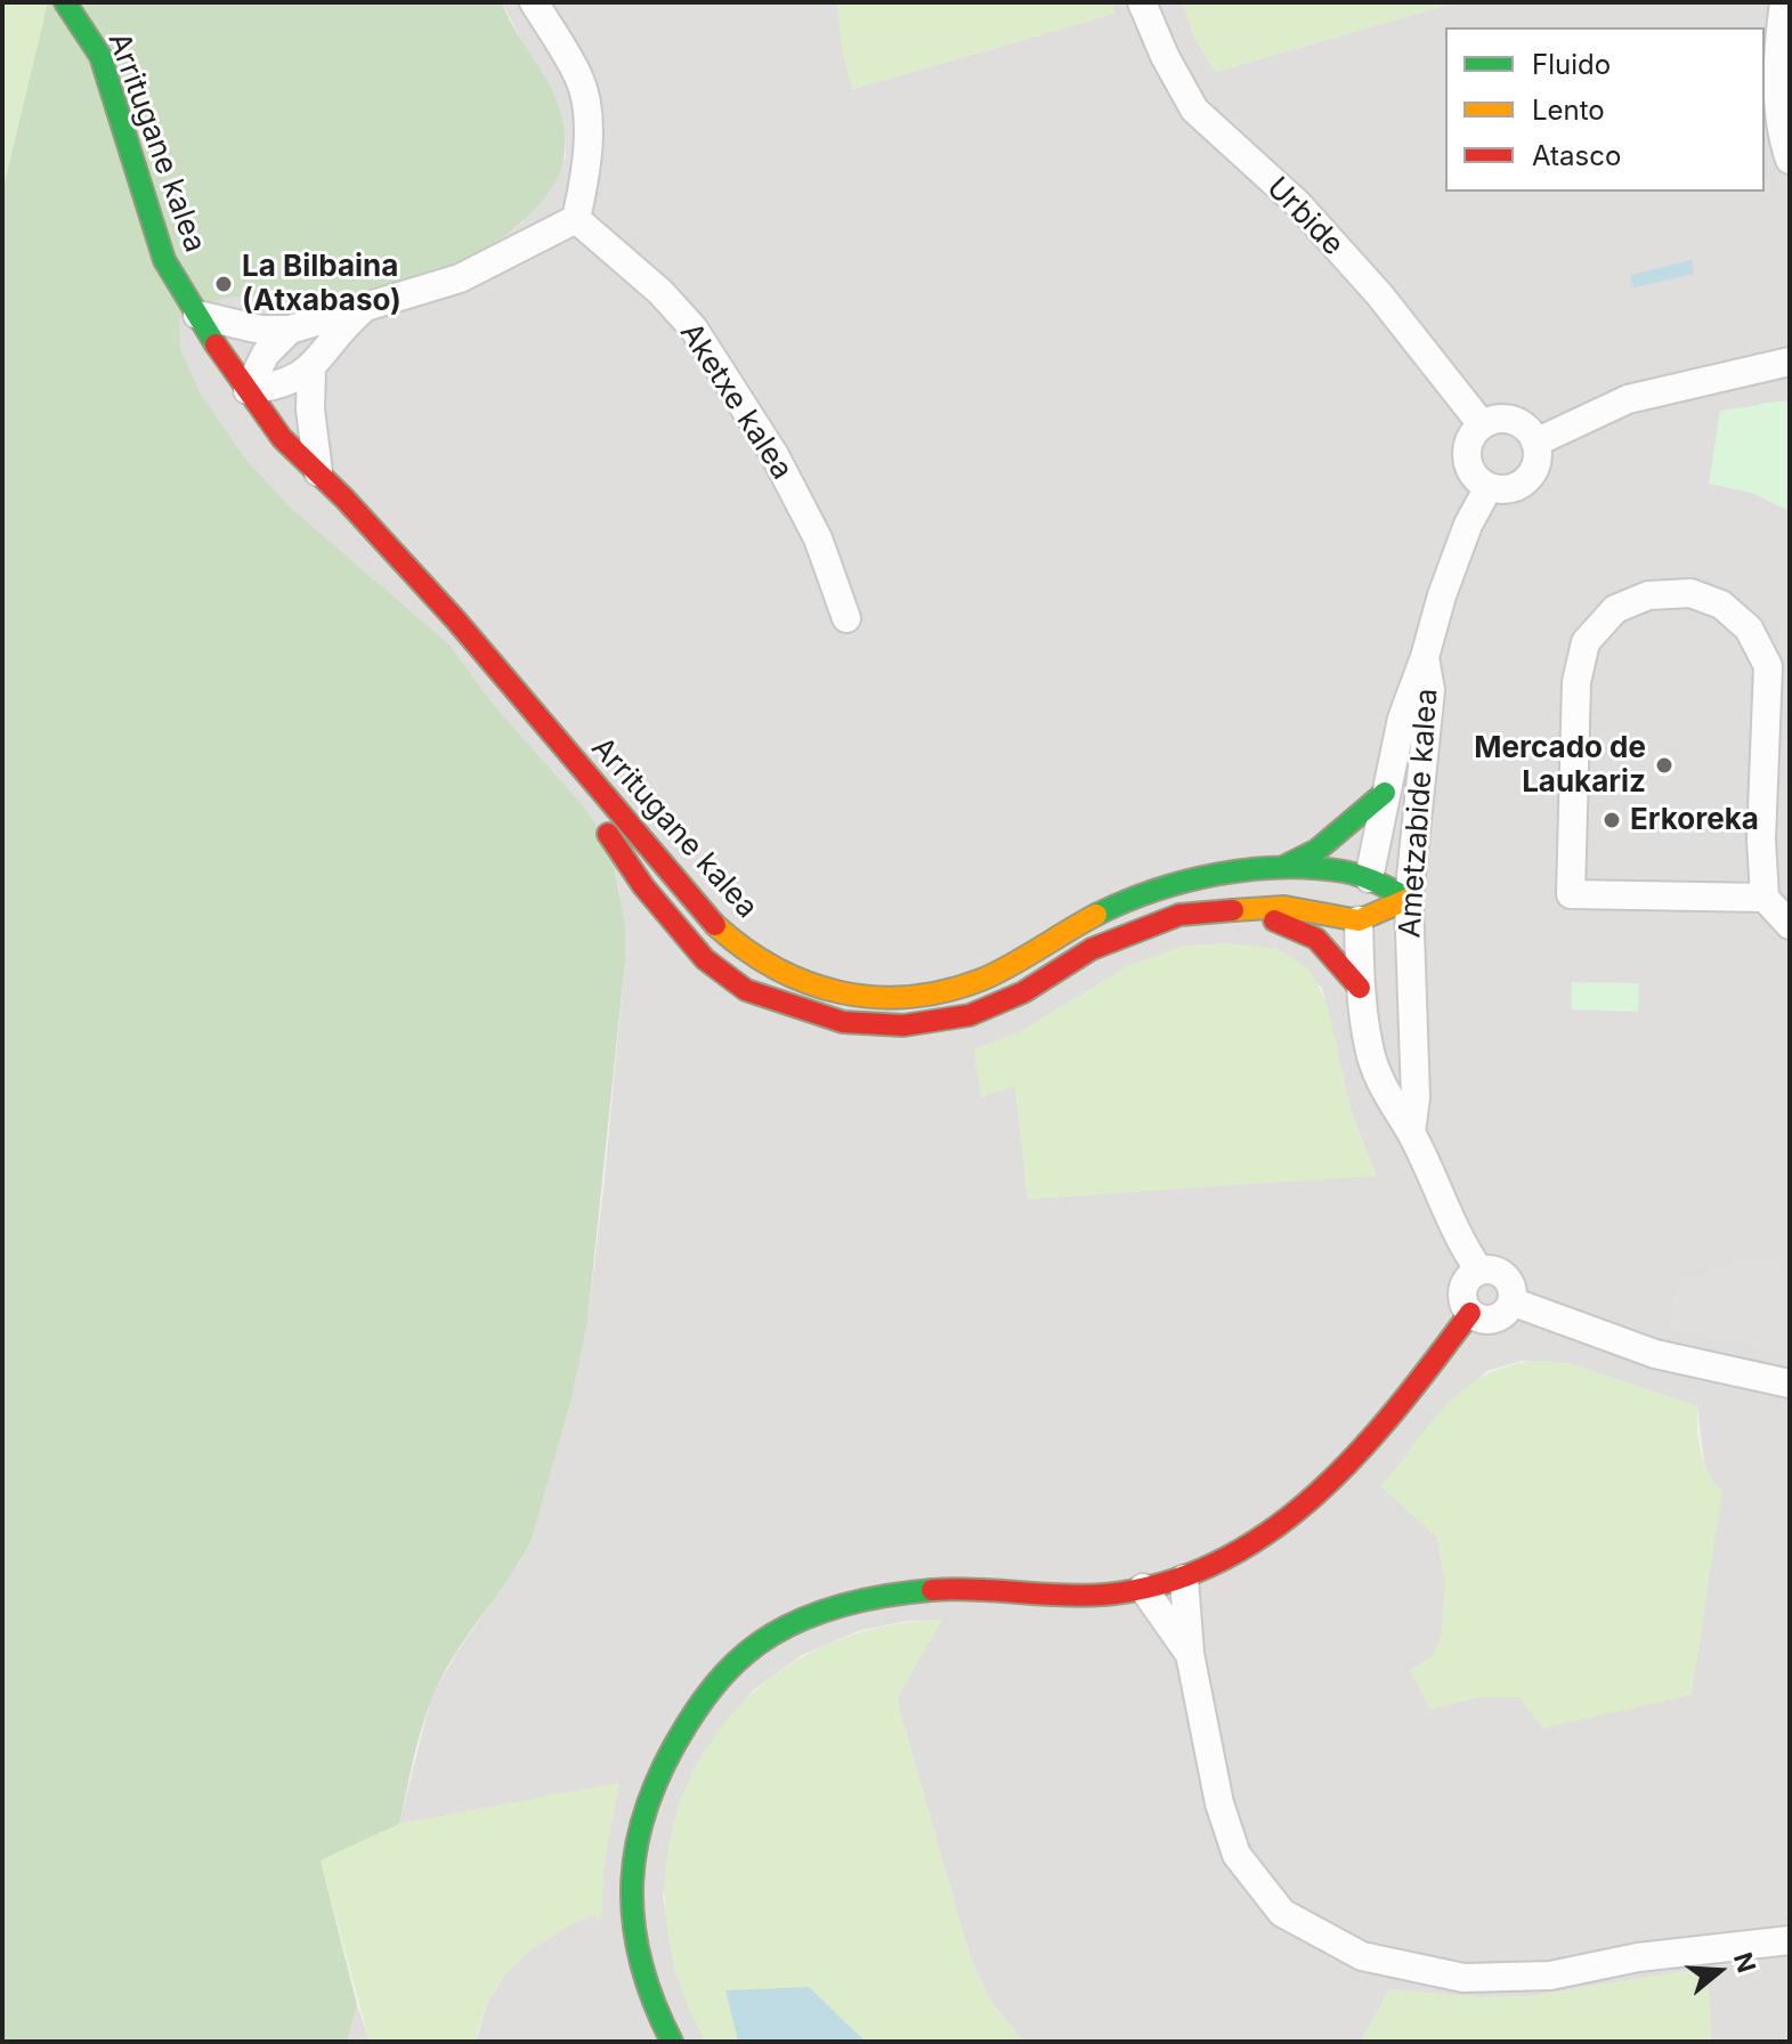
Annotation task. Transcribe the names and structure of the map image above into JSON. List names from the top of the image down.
{
  "streets": {
    "street": [
      "Arritugane kalea",
      "Urbide",
      "Aketxe kalea",
      "Ametzabide kalea"
    ]
  },
  "crossings": [
    ["Arritugane kalea", "Ametzabide kalea"],
    ["Urbide", "Ametzabide kalea"]
  ],
  "places": ["La Bilbaina (Atxabaso)", "Mercado de Laukariz", "Erkoreka"],
  "legend": ["Fluido", "Lento", "Atasco"],
  "north": "right"
}
